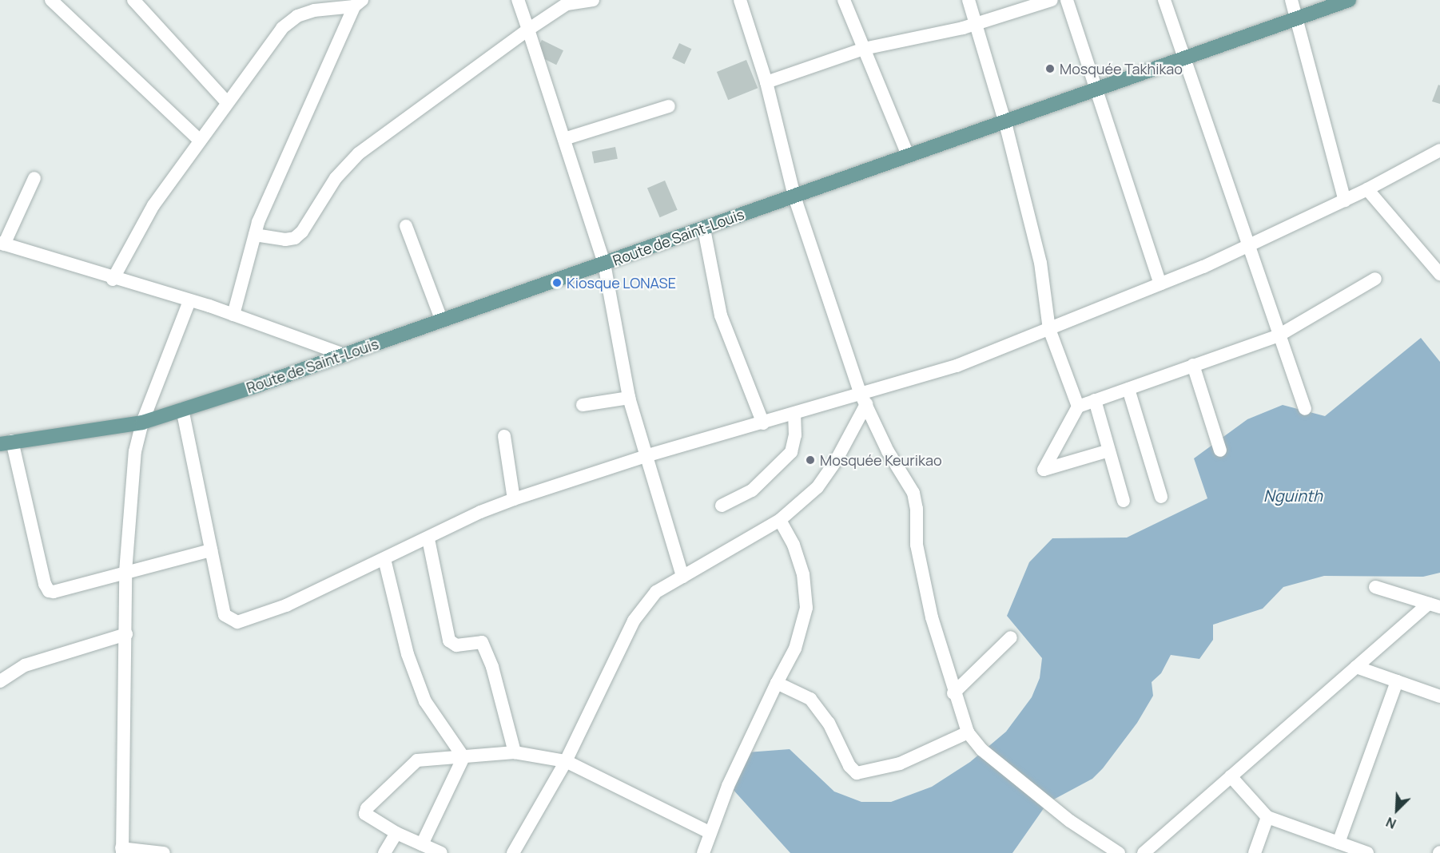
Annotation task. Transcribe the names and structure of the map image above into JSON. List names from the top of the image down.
{
  "streets": {
    "main road": ["Route de Saint-Louis"]
  },
  "water": ["Nguinth"],
  "places": ["Mosquée Takhikao", "Kiosque LONASE", "Mosquée Keurikao"],
  "north": "bottom left"
}
